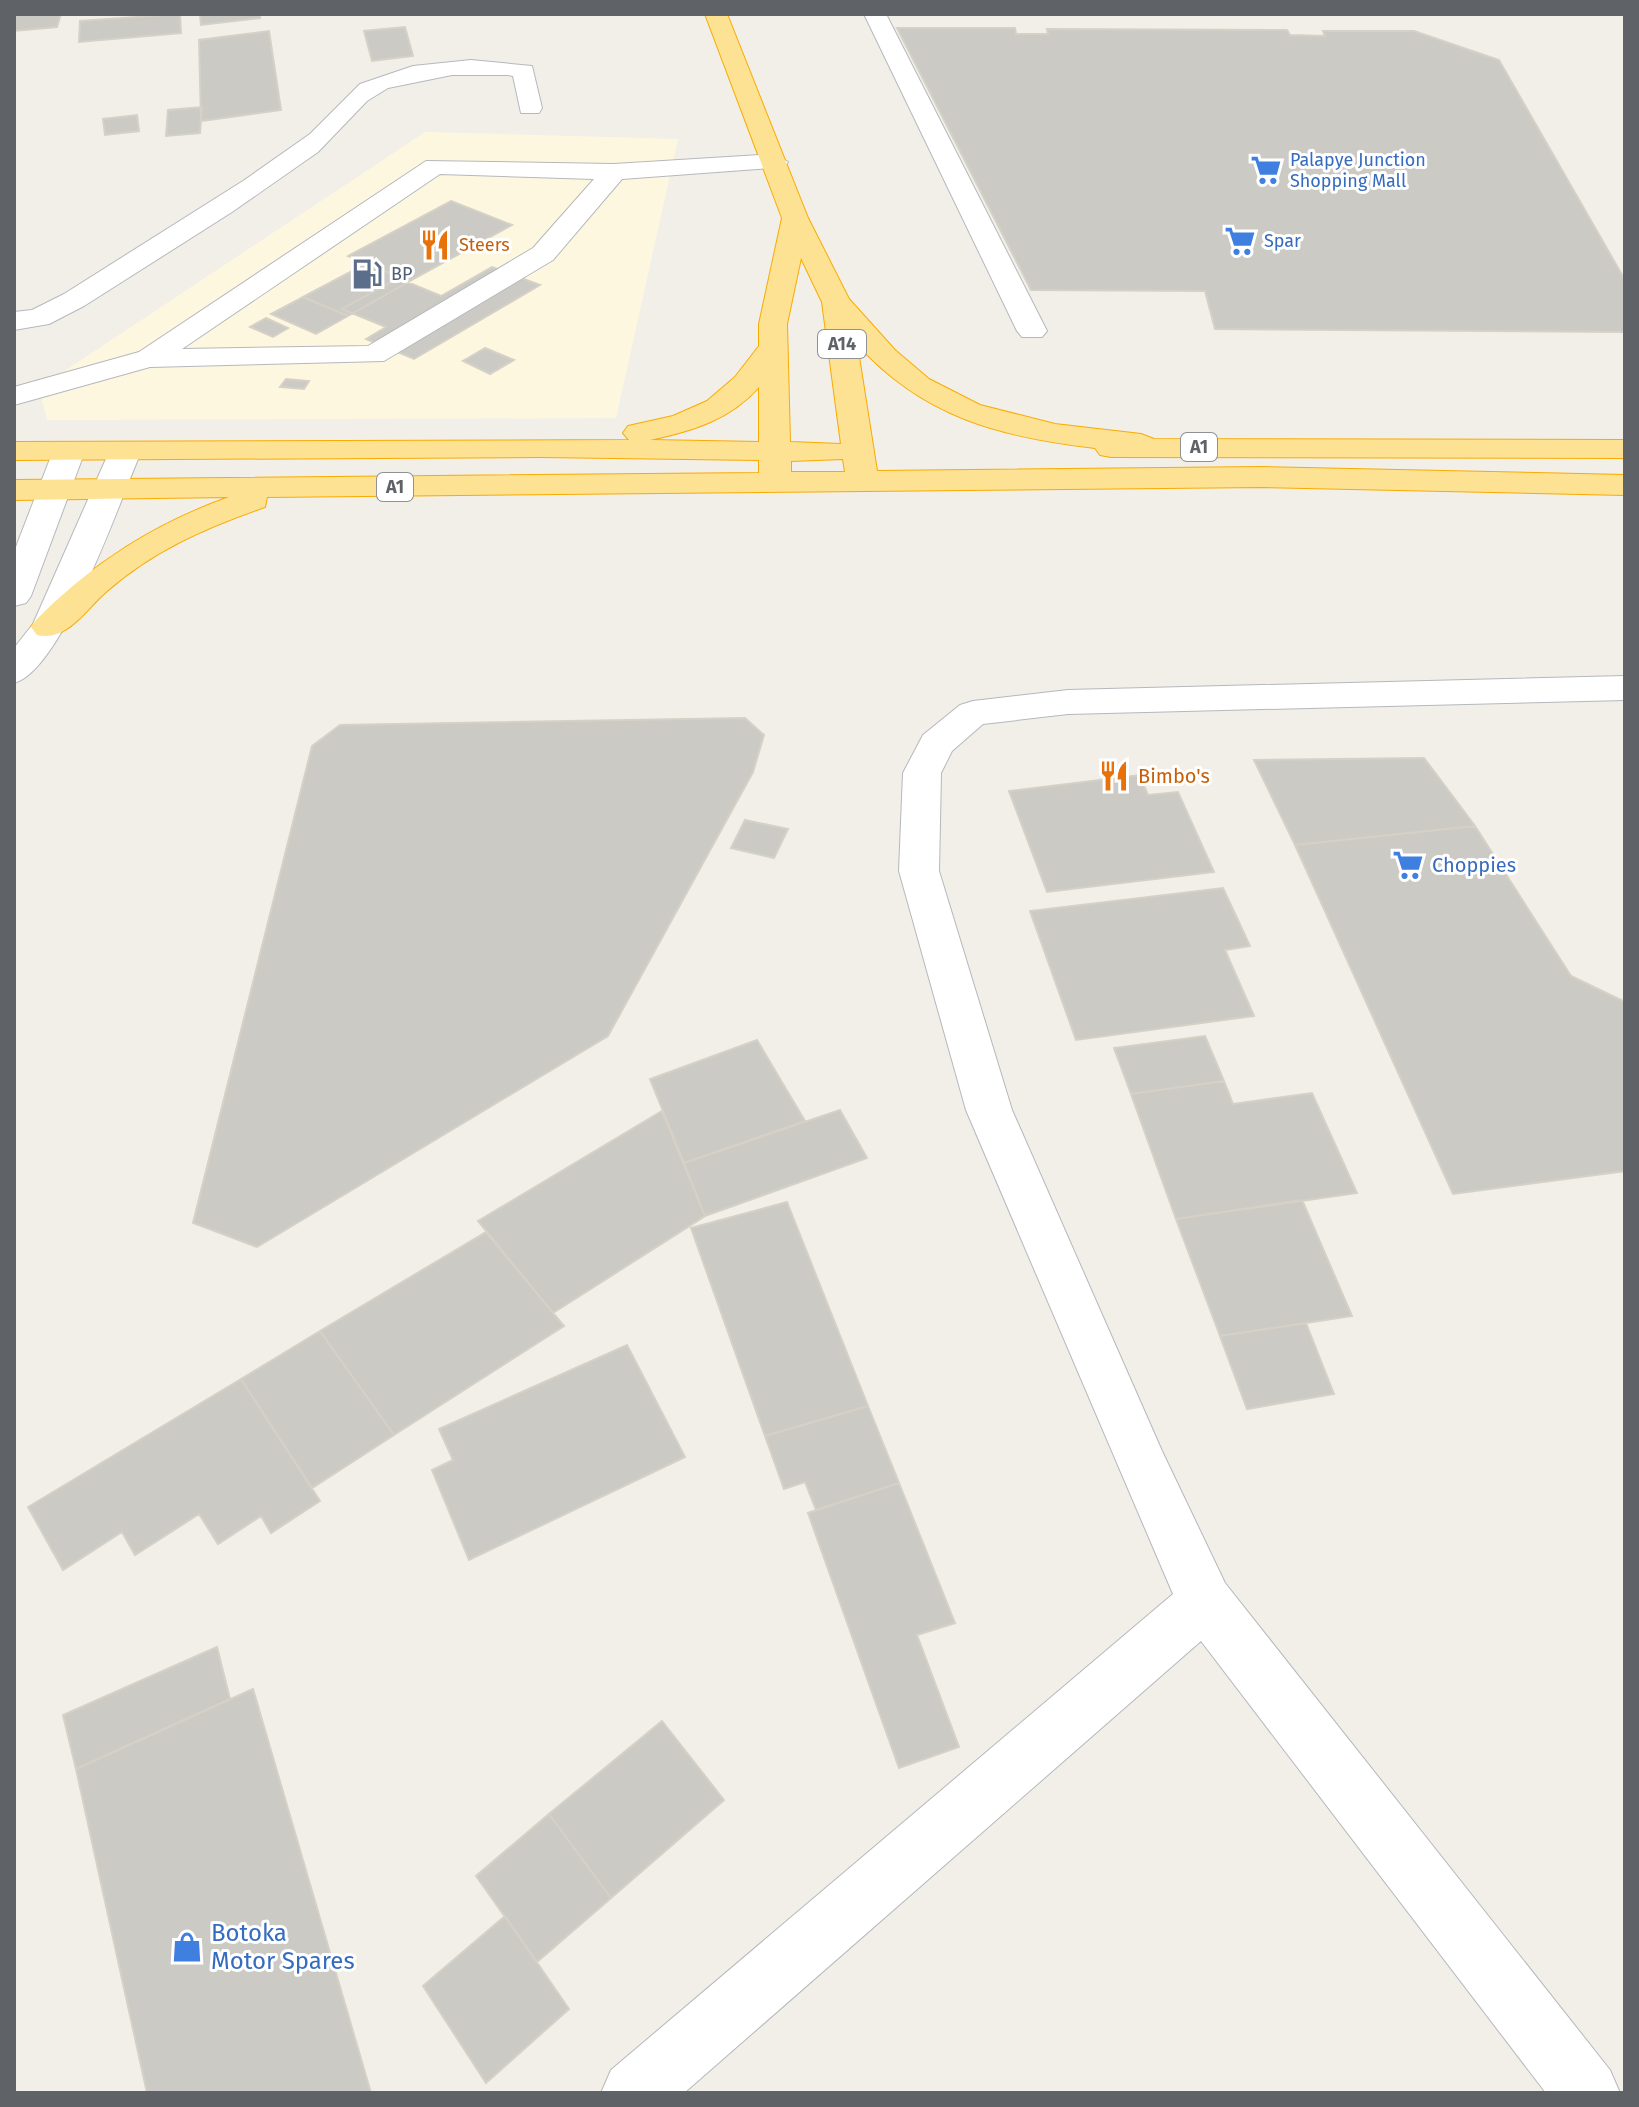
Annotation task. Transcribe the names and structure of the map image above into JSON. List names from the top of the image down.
{
  "streets": {
    "highway": ["A14", "A1"]
  },
  "crossings": [
    ["A14", "A1"]
  ],
  "places": {
    "supermarket": ["Palapye Junction Shopping Mall", "Spar", "Choppies"],
    "restaurant": ["Steers", "Bimbo's"],
    "fuel station": ["BP"],
    "shop": ["Botoka Motor Spares"]
  }
}
